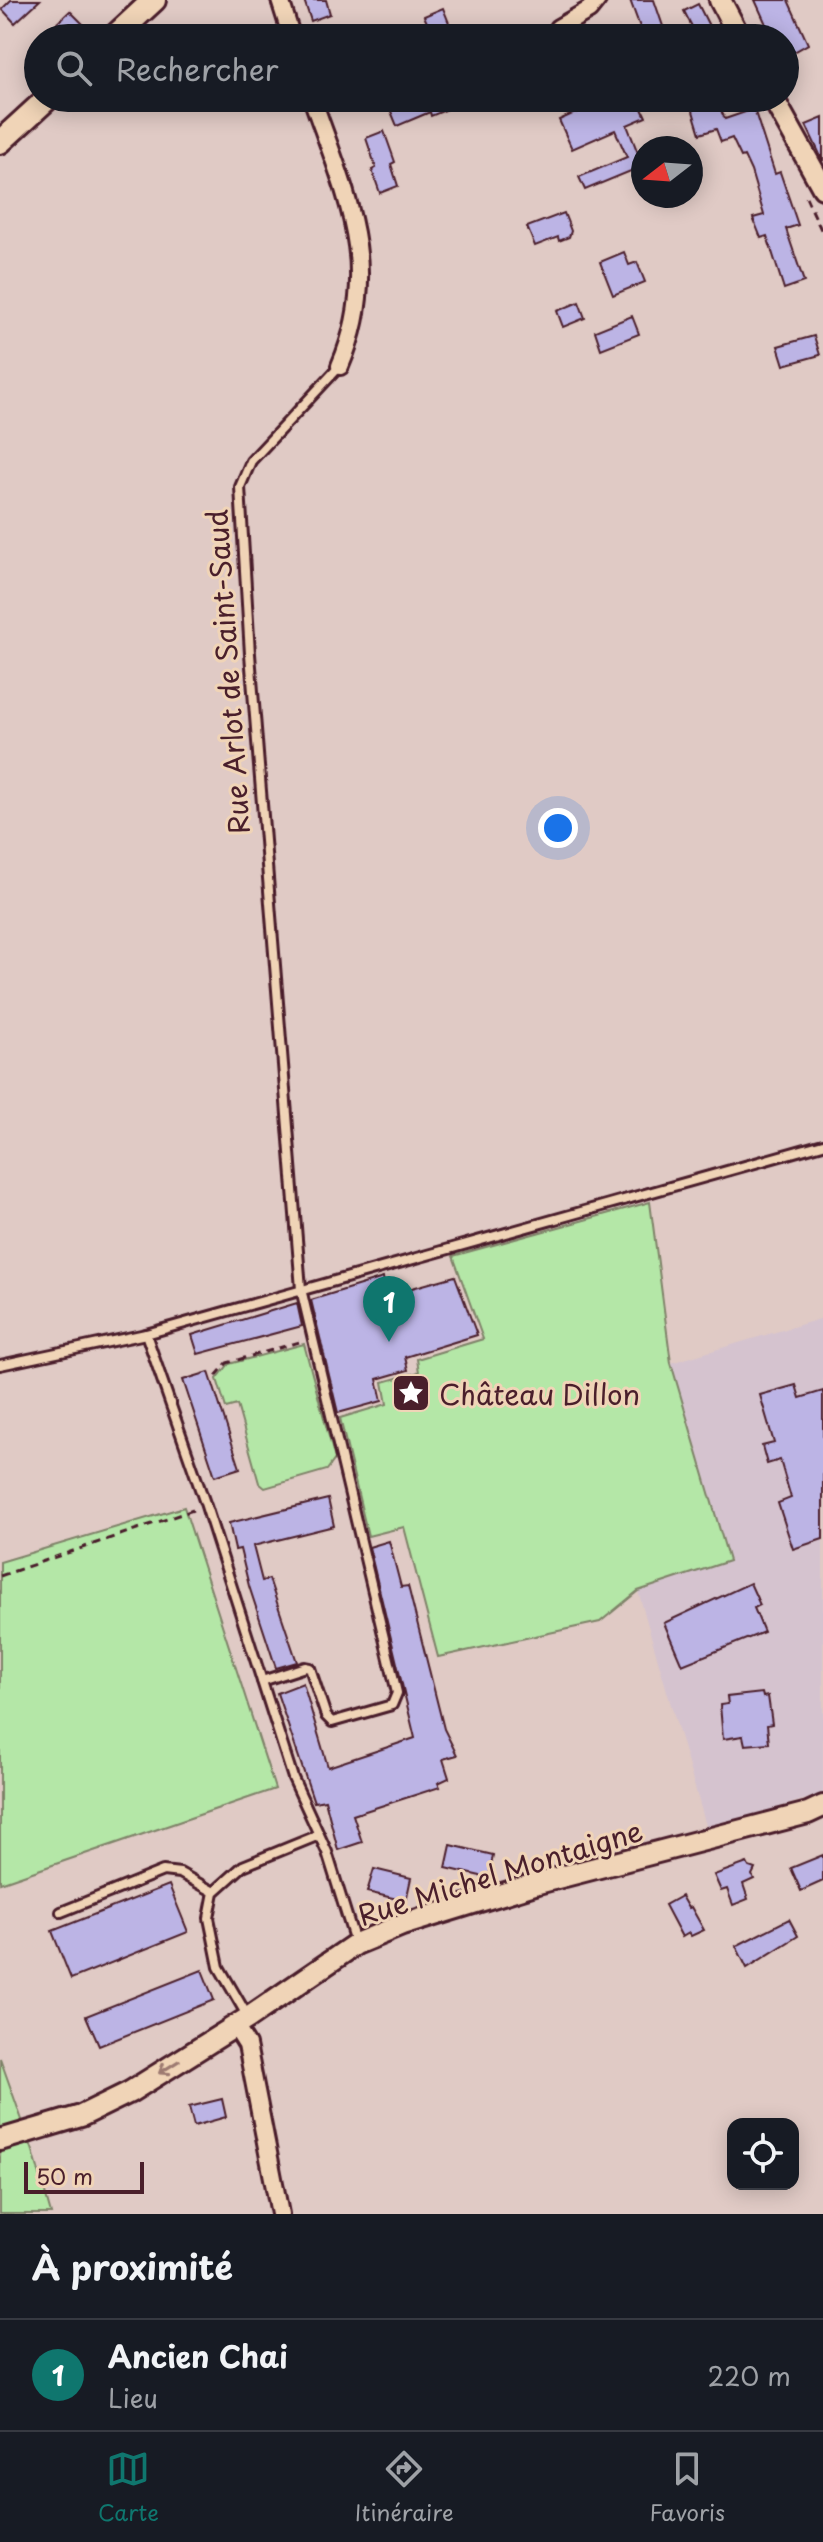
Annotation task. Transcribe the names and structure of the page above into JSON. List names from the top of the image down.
{
  "streets": {
    "street": ["Rue Arlot de Saint-Saud", "Rue Michel Montaigne"]
  },
  "places": {
    "place": ["Château Dillon"]
  },
  "scale_bar": "50 m",
  "north": "left",
  "page": {
    "search": "Rechercher",
    "pins": "1",
    "scale": "50 m",
    "heading": "À proximité",
    "list": [
      {
        "mark": "1",
        "name": "Ancien Chai",
        "note": "Lieu",
        "value": "220 m"
      }
    ],
    "nav": ["Carte", "Itinéraire", "Favoris"]
  }
}
